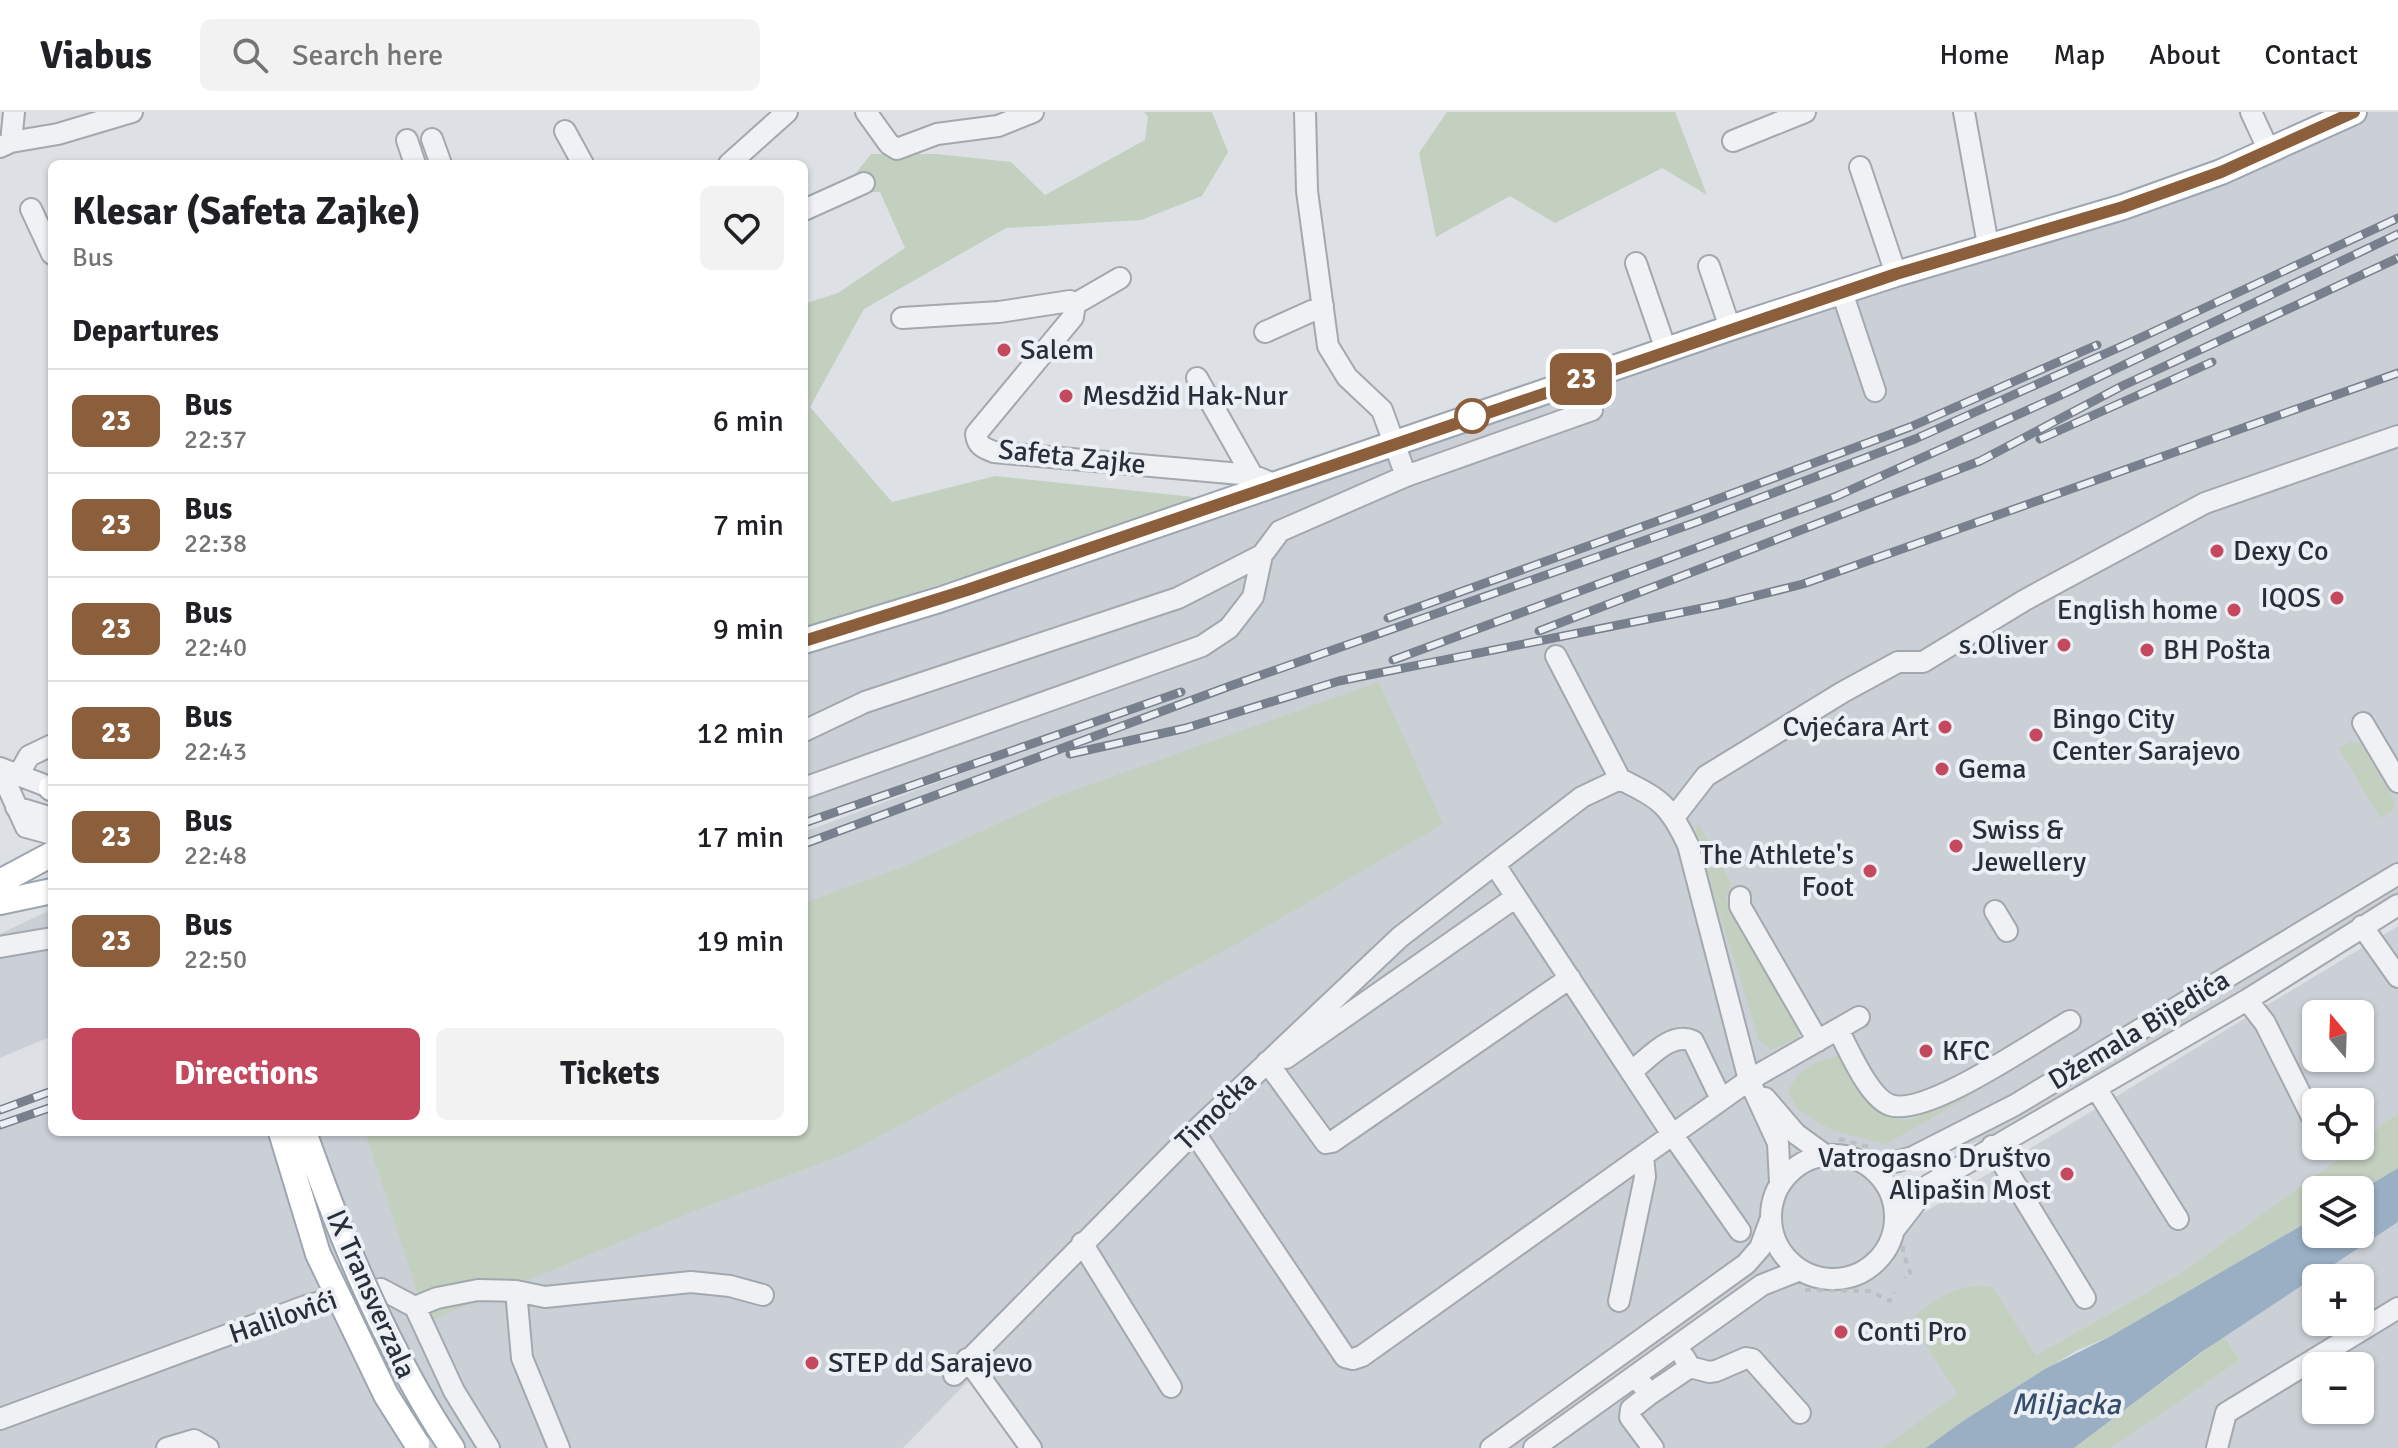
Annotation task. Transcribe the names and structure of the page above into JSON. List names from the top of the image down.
{
  "streets": {
    "main road": ["IX Transverzala"],
    "street": [
      "Safeta Zajke",
      "Džemala Bijedića",
      "Timočka",
      "Halilovići"
    ]
  },
  "water": ["Miljacka"],
  "places": [
    "Salem",
    "Mesdžid Hak-Nur",
    "Dexy Co",
    "IQOS",
    "English home",
    "s.Oliver",
    "BH Pošta",
    "Cvjećara Art",
    "Bingo City Center Sarajevo",
    "Gema",
    "Swiss & Jewellery",
    "The Athlete's Foot",
    "KFC",
    "Vatrogasno Društvo Alipašin Most",
    "Conti Pro",
    "STEP dd Sarajevo"
  ],
  "lines": ["bus line 23"],
  "north": "top",
  "page": {
    "header": "Viabus",
    "search": "Search here",
    "nav": [
      "Home",
      "Map",
      "About",
      "Contact"
    ],
    "on_map": "23",
    "heading": [
      ["Klesar (Safeta Zajke)", "Bus"],
      "Departures"
    ],
    "list": [
      {
        "mark": "23",
        "name": "Bus",
        "note": "22:37",
        "value": "6 min"
      },
      {
        "mark": "23",
        "name": "Bus",
        "note": "22:38",
        "value": "7 min"
      },
      {
        "mark": "23",
        "name": "Bus",
        "note": "22:40",
        "value": "9 min"
      },
      {
        "mark": "23",
        "name": "Bus",
        "note": "22:43",
        "value": "12 min"
      },
      {
        "mark": "23",
        "name": "Bus",
        "note": "22:48",
        "value": "17 min"
      },
      {
        "mark": "23",
        "name": "Bus",
        "note": "22:50",
        "value": "19 min"
      }
    ],
    "map_buttons": ["+", "−"],
    "buttons": ["Directions", "Tickets"]
  }
}
